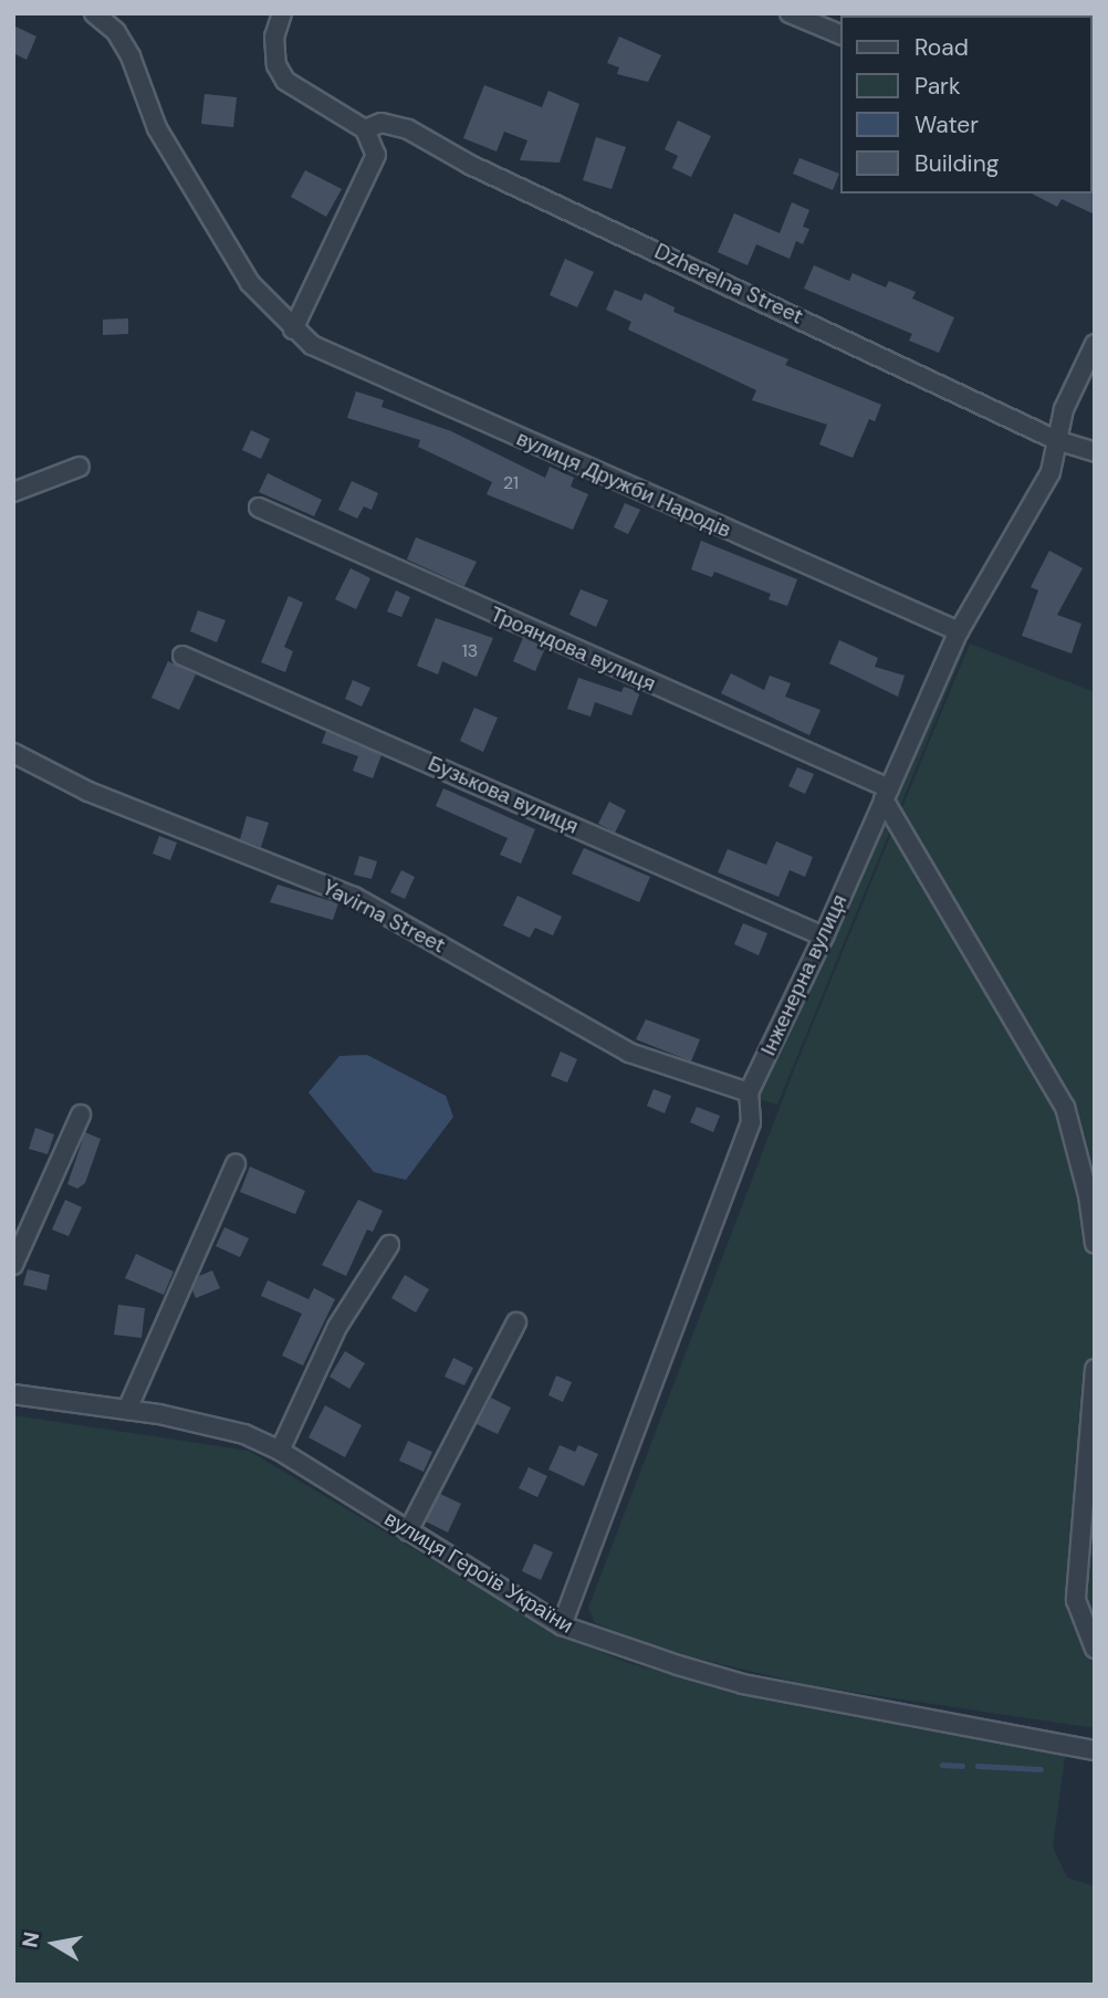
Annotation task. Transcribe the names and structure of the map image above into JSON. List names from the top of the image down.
{
  "streets": {
    "street": [
      "Dzherelna Street",
      "вулиця Дружби Народів",
      "Трояндова вулиця",
      "Бузькова вулиця",
      "Yavirna Street",
      "Інженерна вулиця",
      "вулиця Героїв України"
    ]
  },
  "crossings": [
    ["Dzherelna Street", "Інженерна вулиця"],
    ["вулиця Дружби Народів", "Інженерна вулиця"],
    ["Трояндова вулиця", "Інженерна вулиця"],
    ["Бузькова вулиця", "Інженерна вулиця"],
    ["Yavirna Street", "Інженерна вулиця"],
    ["Інженерна вулиця", "вулиця Героїв України"]
  ],
  "house_numbers": ["21", "13"],
  "legend": [
    "Road",
    "Park",
    "Water",
    "Building"
  ],
  "north": "left"
}
